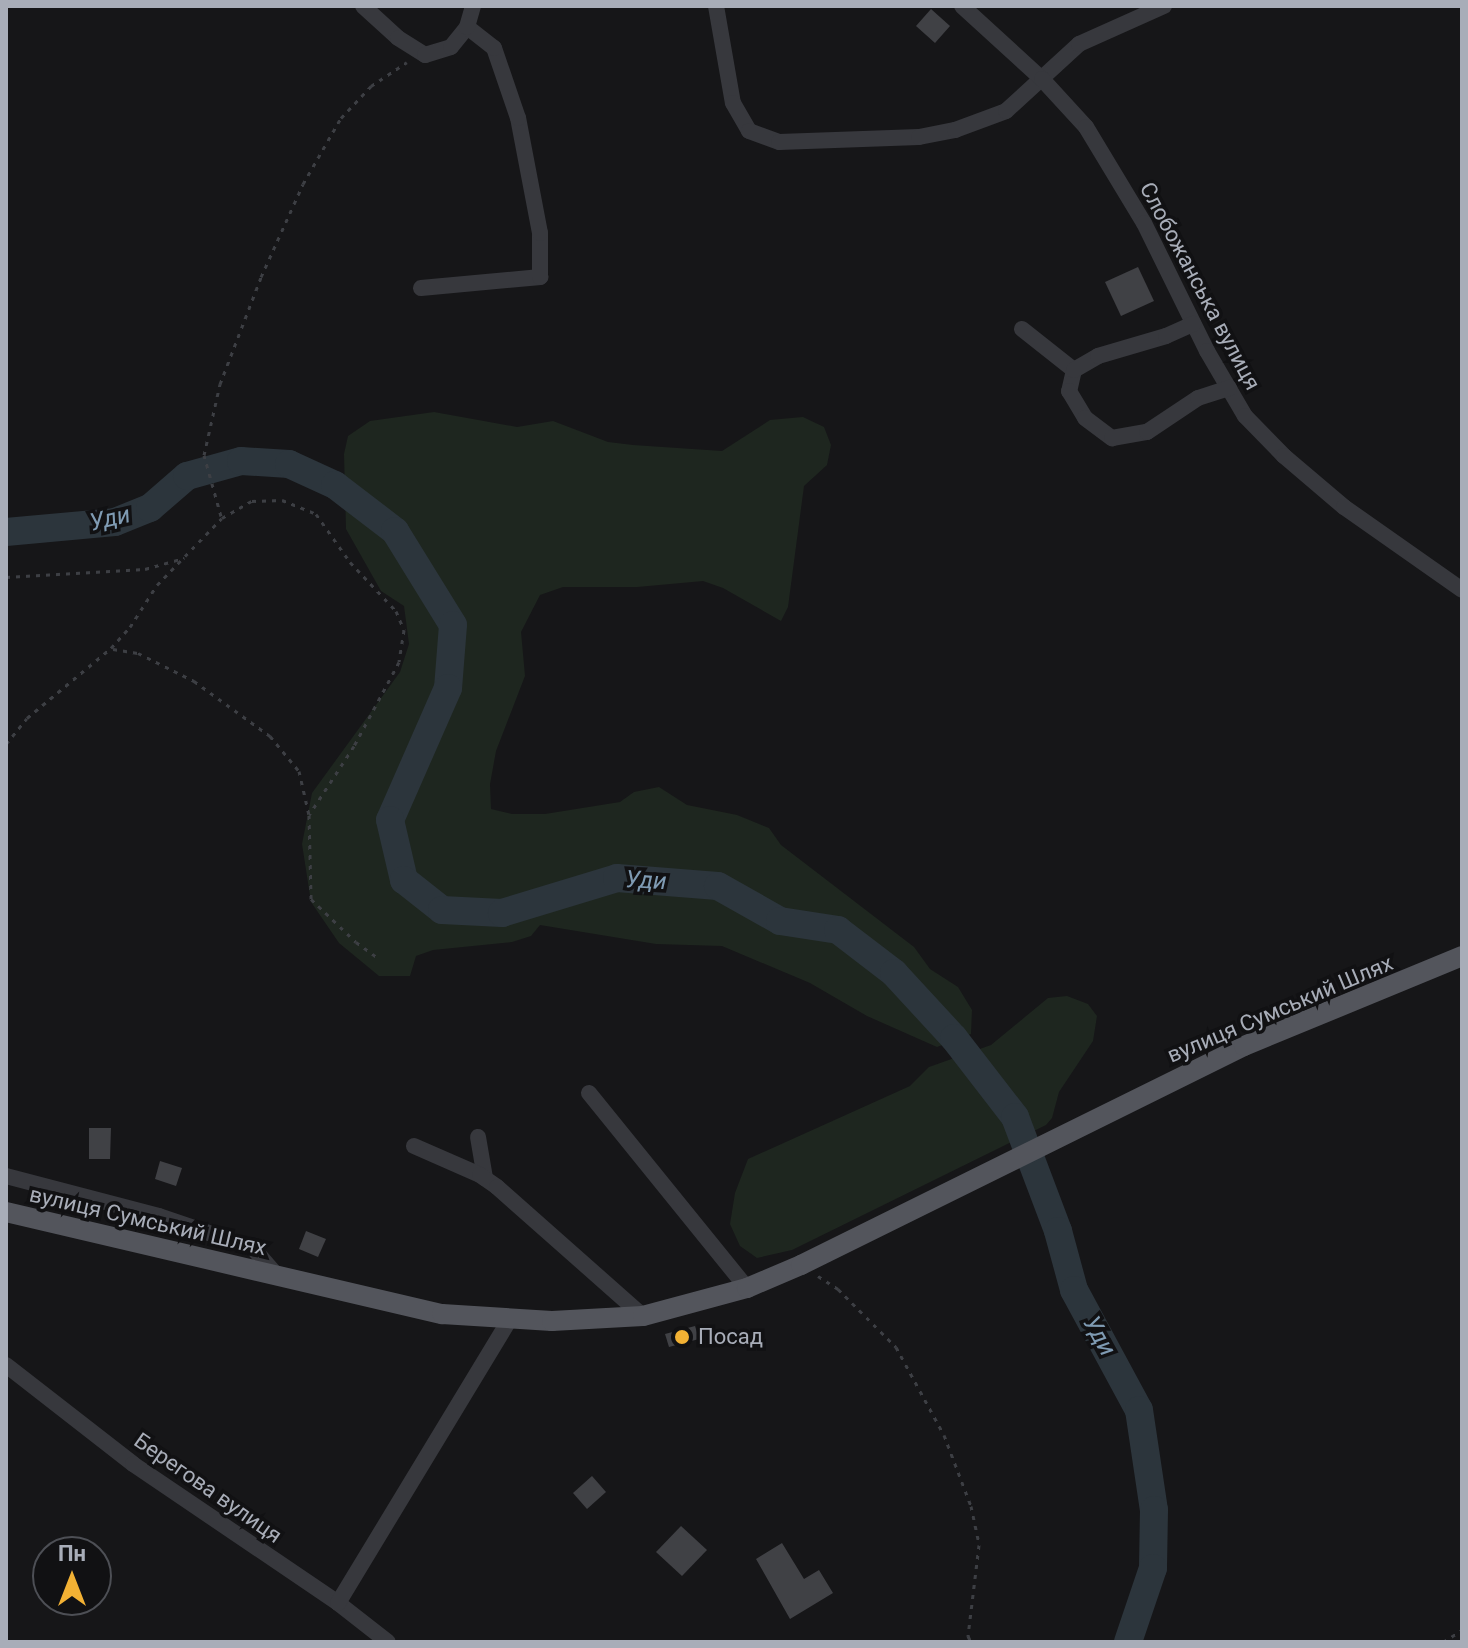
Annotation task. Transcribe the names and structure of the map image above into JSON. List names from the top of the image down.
{
  "streets": {
    "main road": ["вулиця Сумський Шлях"],
    "street": ["Слобожанська вулиця", "Берегова вулиця"]
  },
  "water": ["Уди"],
  "places": ["Посад"],
  "north": "top"
}
